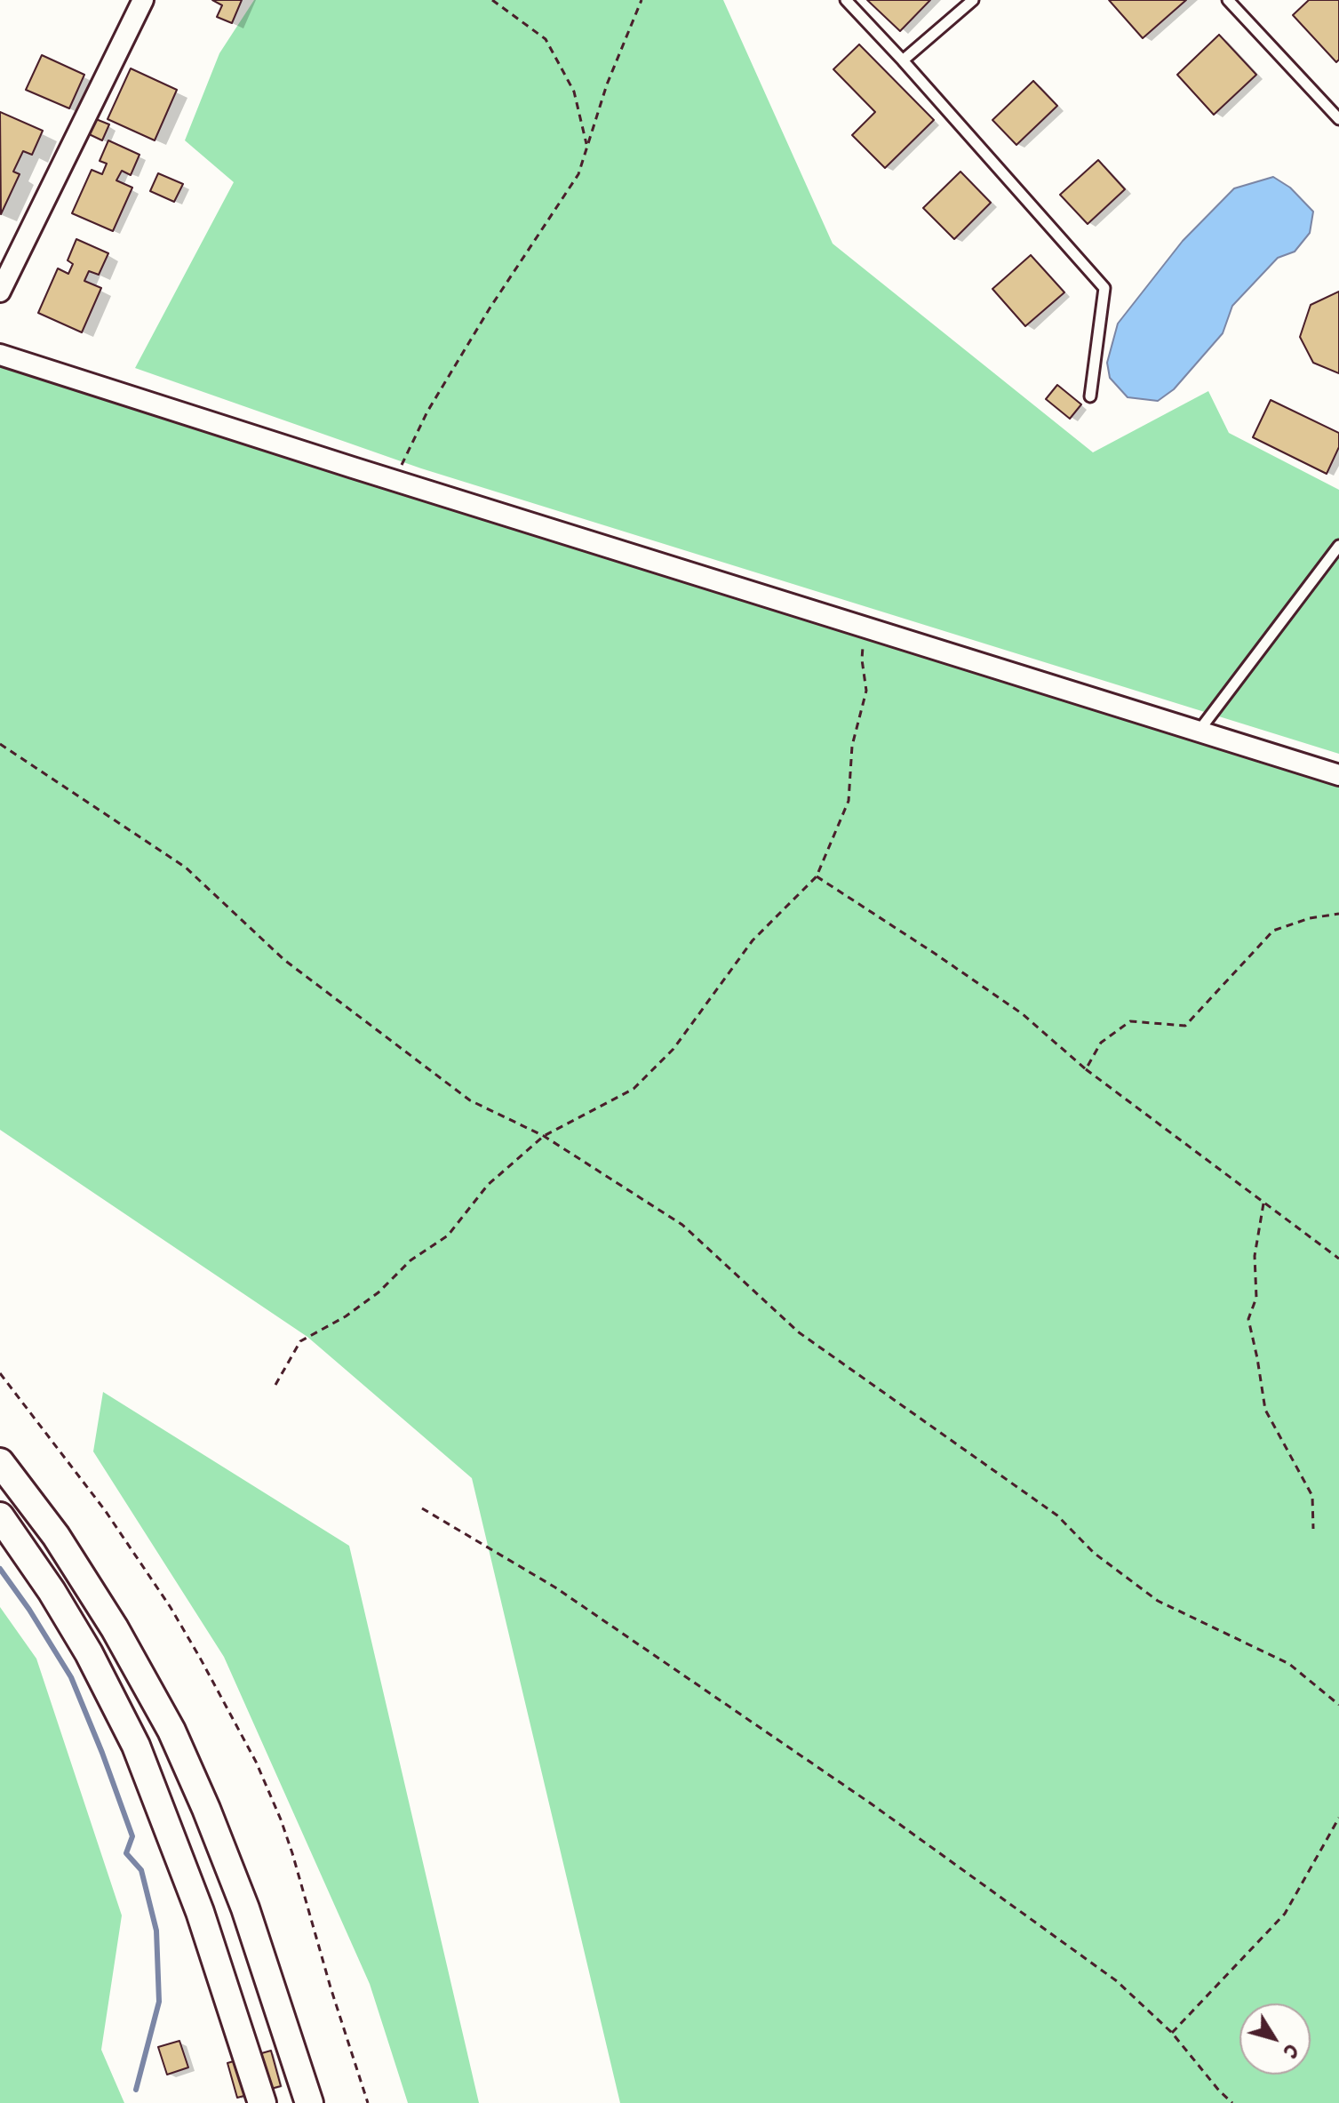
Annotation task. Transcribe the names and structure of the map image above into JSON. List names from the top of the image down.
{
  "north": "bottom right"
}
